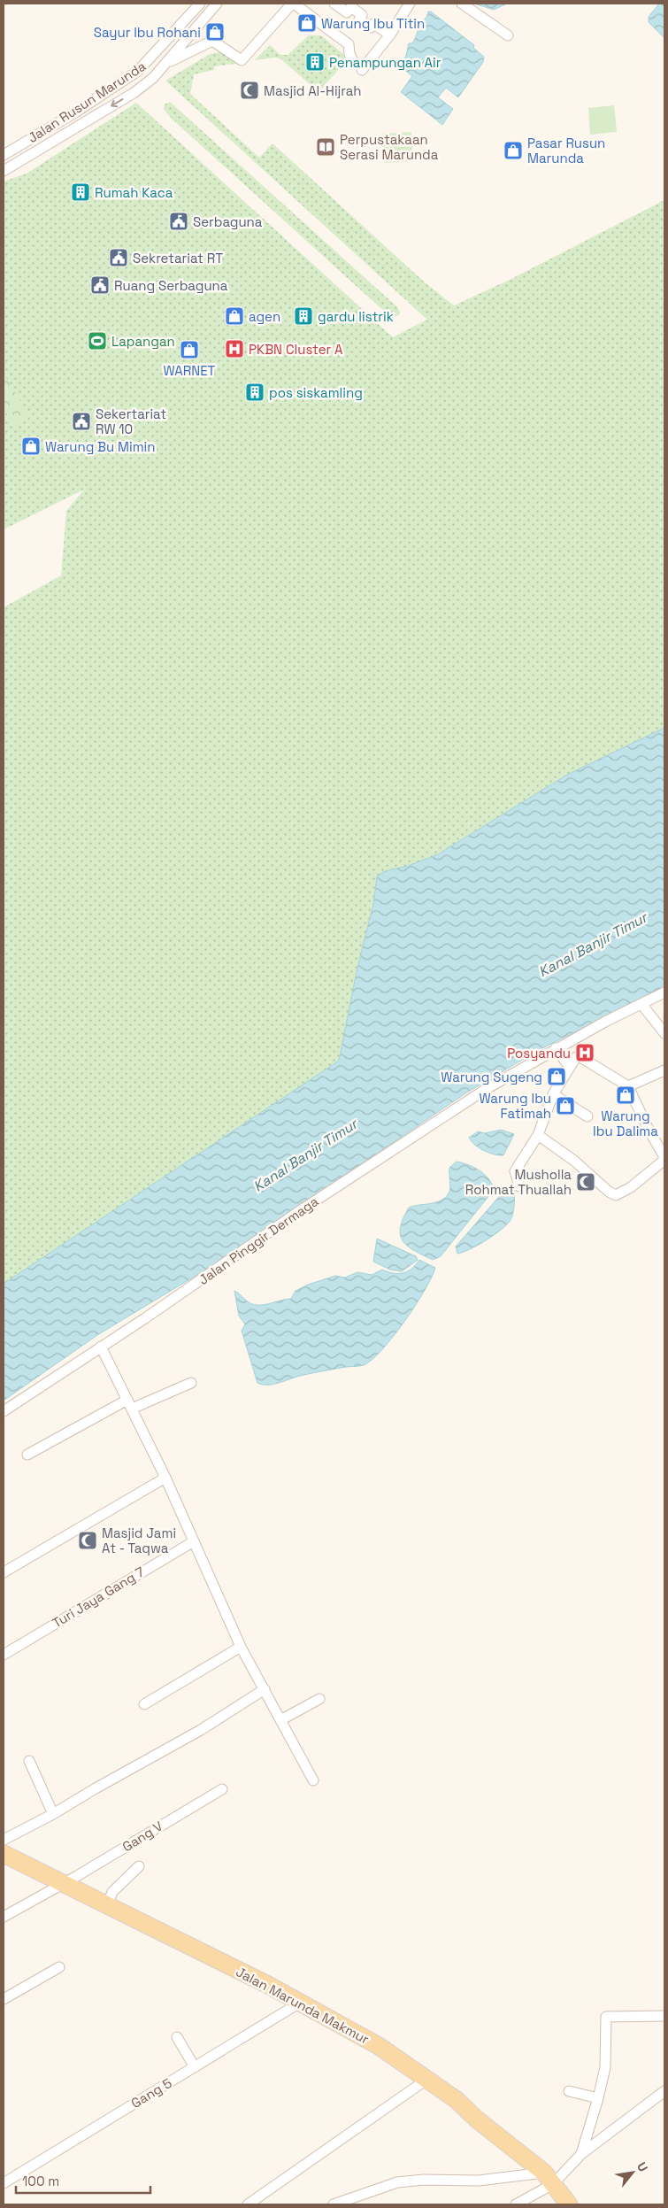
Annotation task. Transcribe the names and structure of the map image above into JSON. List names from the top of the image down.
{
  "streets": {
    "main road": ["Jalan Marunda Makmur"],
    "street": [
      "Jalan Rusun Marunda",
      "Jalan Pinggir Dermaga",
      "Turi Jaya Gang 7",
      "Gang V",
      "Gang 5"
    ]
  },
  "crossings": [
    ["Gang V", "Jalan Marunda Makmur"],
    ["Jalan Marunda Makmur", "Gang 5"]
  ],
  "water": ["Kanal Banjir Timur"],
  "places": {
    "shop": [
      "Warung Ibu Titin",
      "Sayur Ibu Rohani",
      "Pasar Rusun Marunda",
      "agen",
      "WARNET",
      "Warung Bu Mimin",
      "Warung Sugeng",
      "Warung Ibu Dalima",
      "Warung Ibu Fatimah"
    ],
    "building": [
      "Penampungan Air",
      "Rumah Kaca",
      "gardu listrik",
      "pos siskamling"
    ],
    "mosque": ["Masjid Al-Hijrah", "Musholla Rohmat Thuallah", "Masjid Jami At - Taqwa"],
    "library": ["Perpustakaan Serasi Marunda"],
    "public building": [
      "Serbaguna",
      "Sekretariat RT",
      "Ruang Serbaguna",
      "Sekertariat RW 10"
    ],
    "sports": ["Lapangan"],
    "hospital": ["PKBN Cluster A", "Posyandu"]
  },
  "scale_bar": "100 m",
  "north": "top right"
}
